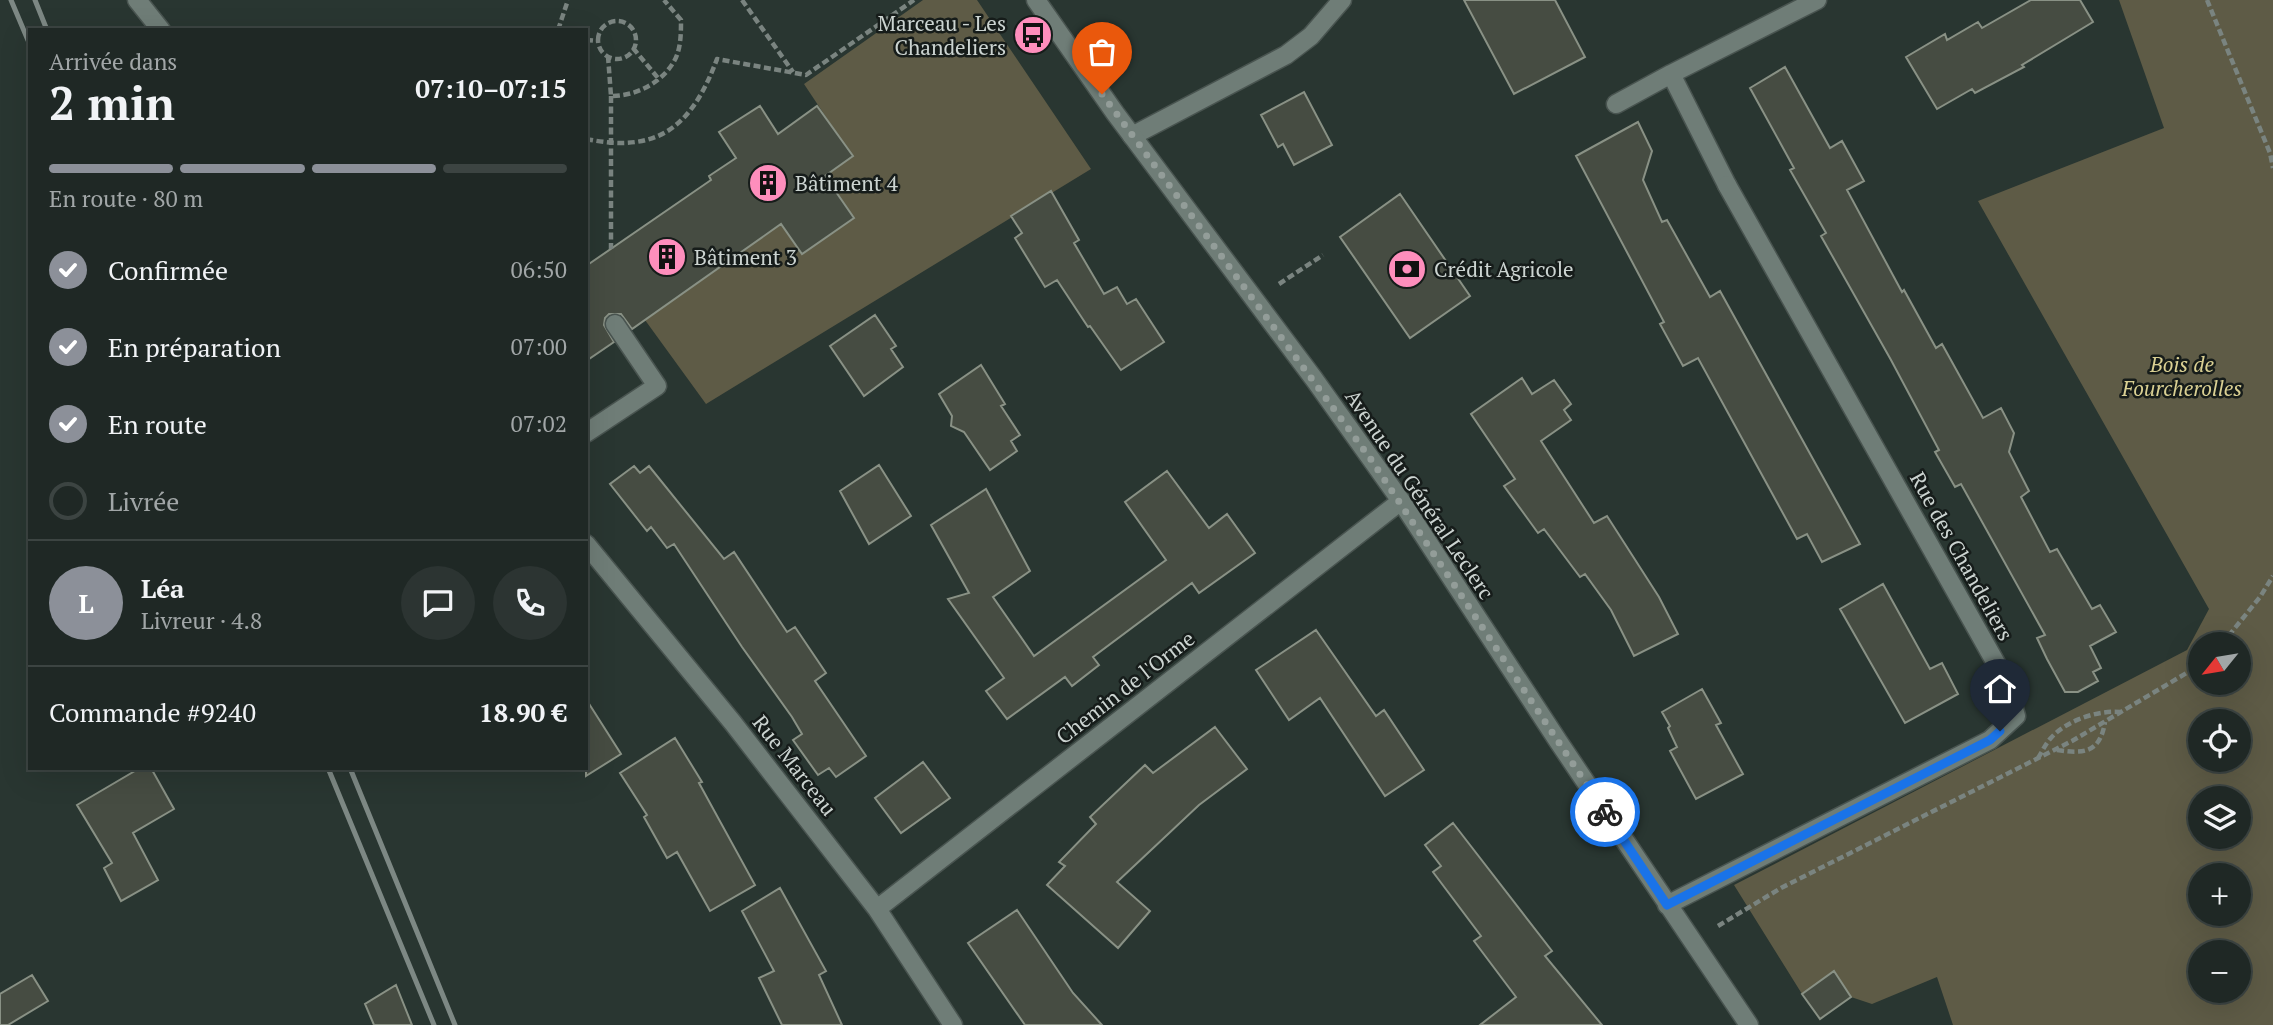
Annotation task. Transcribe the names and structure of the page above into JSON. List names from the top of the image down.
{
  "streets": {
    "street": [
      "Avenue du Général Leclerc",
      "Rue des Chandeliers",
      "Chemin de l'Orme",
      "Rue Marceau"
    ]
  },
  "crossings": [
    ["Avenue du Général Leclerc", "Rue des Chandeliers"],
    ["Avenue du Général Leclerc", "Chemin de l'Orme"],
    ["Chemin de l'Orme", "Rue Marceau"]
  ],
  "parks": ["Bois de Fourcherolles"],
  "places": {
    "bus stop": ["Marceau - Les Chandeliers"],
    "building": ["Bâtiment 4", "Bâtiment 3"],
    "bank": ["Crédit Agricole"]
  },
  "north": "bottom left",
  "page": {
    "heading": ["2 min", "Arrivée dans", "07:10–07:15"],
    "panel": [
      "Léa",
      "Livreur · 4.8",
      "Commande #9240",
      "18.90 €"
    ],
    "bar": "En route · 80 m",
    "list": [
      ["Confirmée", "06:50"],
      ["En préparation", "07:00"],
      ["En route", "07:02"],
      "Livrée"
    ],
    "round": "L",
    "map_buttons": ["+", "−"]
  }
}
